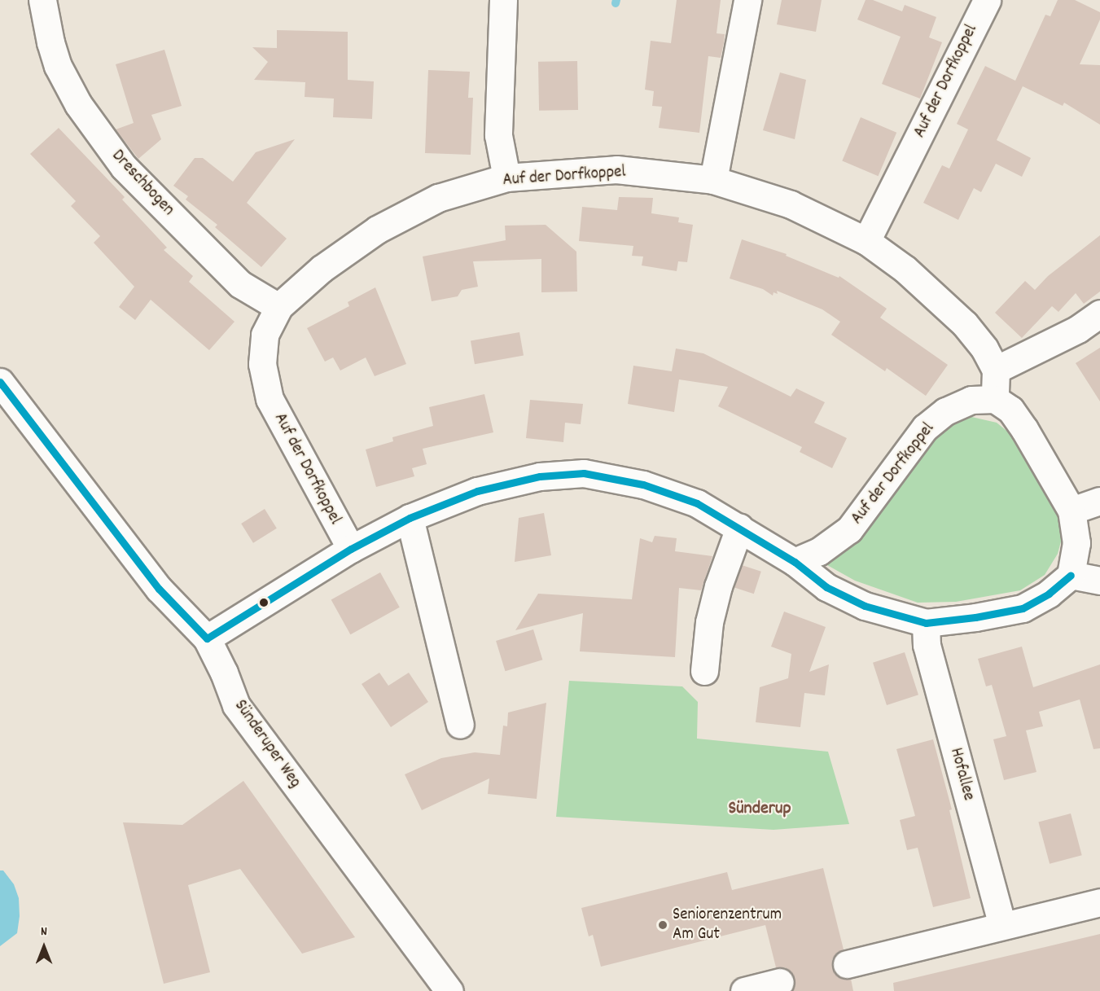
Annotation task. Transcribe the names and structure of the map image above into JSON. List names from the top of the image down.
{
  "streets": {
    "street": [
      "Auf der Dorfkoppel",
      "Dreschbogen",
      "Sünderuper Weg",
      "Hofallee"
    ]
  },
  "crossings": [
    ["Auf der Dorfkoppel", "Dreschbogen"]
  ],
  "districts": ["Sünderup"],
  "places": ["Seniorenzentrum Am Gut"],
  "north": "top"
}
